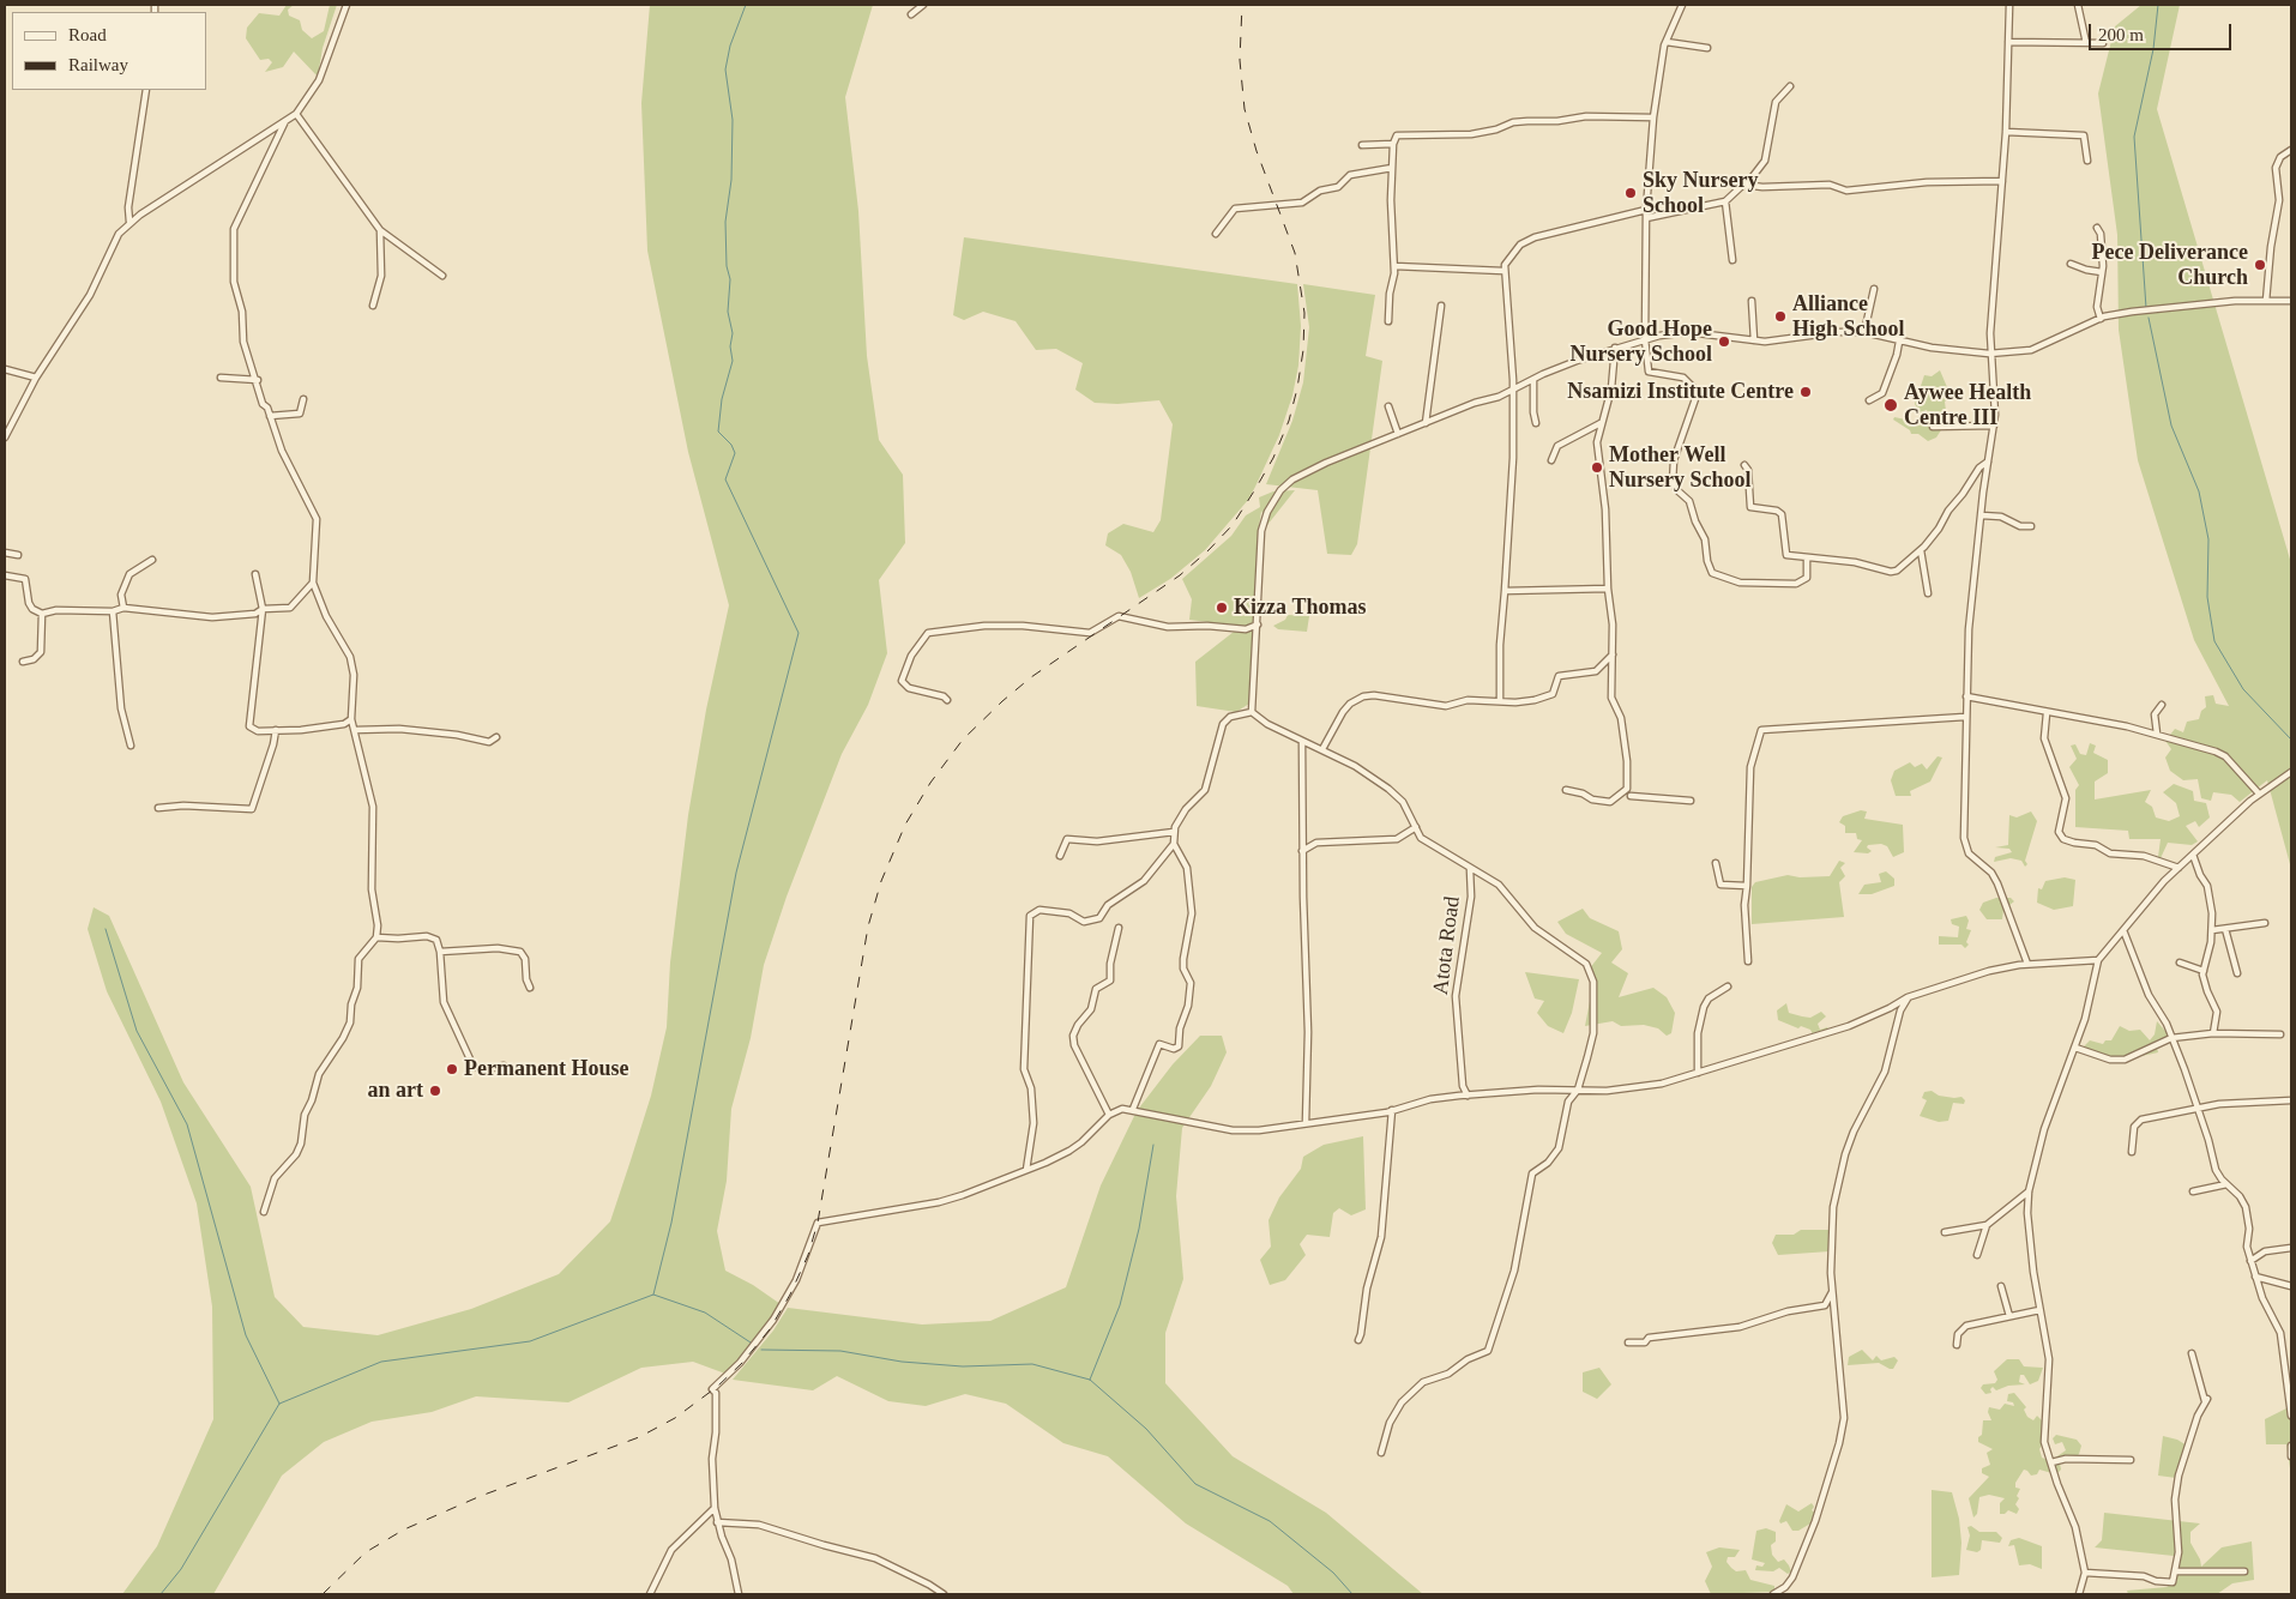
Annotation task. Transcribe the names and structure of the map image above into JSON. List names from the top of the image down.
{
  "streets": {
    "street": ["Atota Road"]
  },
  "places": [
    "Sky Nursery School",
    "Pece Deliverance Church",
    "Alliance High School",
    "Good Hope Nursery School",
    "Nsamizi Institute Centre",
    "Aywee Health Centre III",
    "Mother Well Nursery School",
    "Kizza Thomas",
    "Permanent House",
    "an art"
  ],
  "legend": ["Road", "Railway"],
  "scale_bar": "200 m"
}
